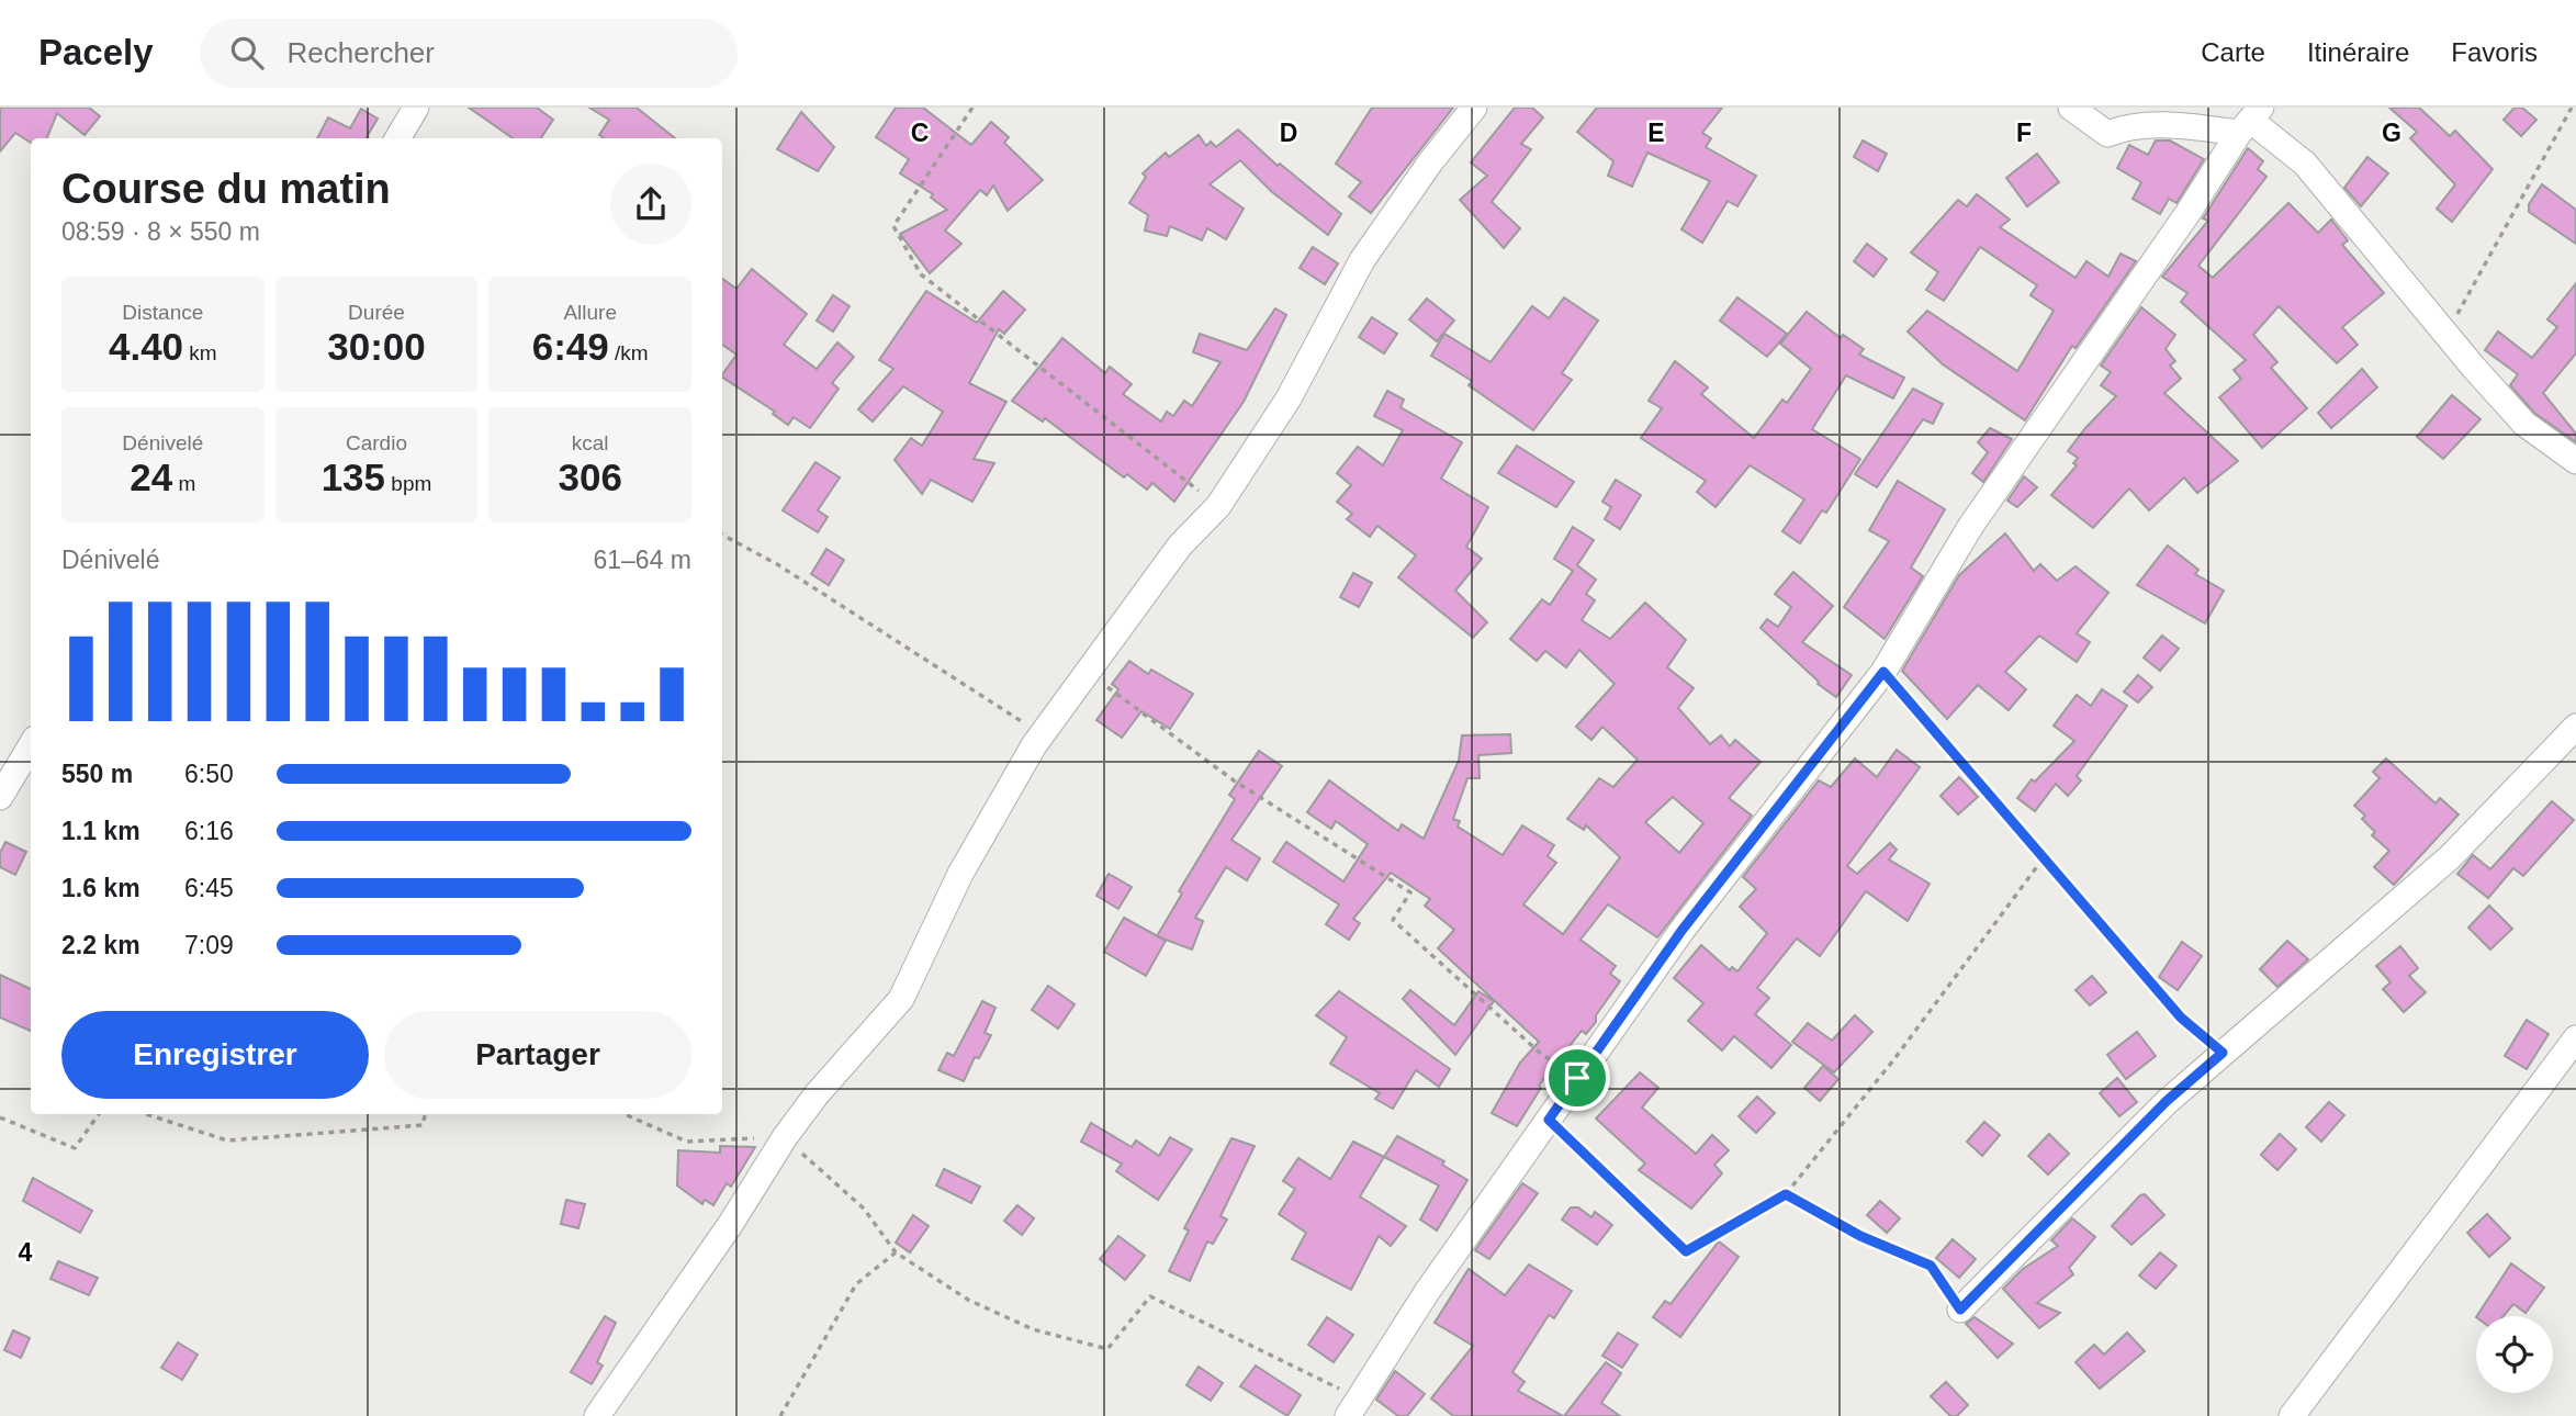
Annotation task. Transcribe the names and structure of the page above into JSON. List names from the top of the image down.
{
  "page": {
    "header": "Pacely",
    "search": "Rechercher",
    "nav": ["Carte", "Itinéraire", "Favoris"],
    "heading": ["Course du matin", "08:59 · 8 × 550 m"],
    "stats": [
      ["Distance", "4.40 km"],
      ["Durée", "30:00"],
      ["Allure", "6:49 /km"],
      ["Dénivelé", "24 m"],
      ["Cardio", "135 bpm"],
      ["kcal", "306"]
    ],
    "chart": ["Dénivelé", "61–64 m"],
    "list": [
      {
        "name": "550 m",
        "note": "6:50"
      },
      {
        "name": "1.1 km",
        "note": "6:16"
      },
      {
        "name": "1.6 km",
        "note": "6:45"
      },
      {
        "name": "2.2 km",
        "note": "7:09"
      }
    ],
    "buttons": ["Enregistrer", "Partager"]
  },
  "grid": {
    "columns": [
      "C",
      "D",
      "E",
      "F",
      "G"
    ],
    "rows": ["4"]
  }
}
